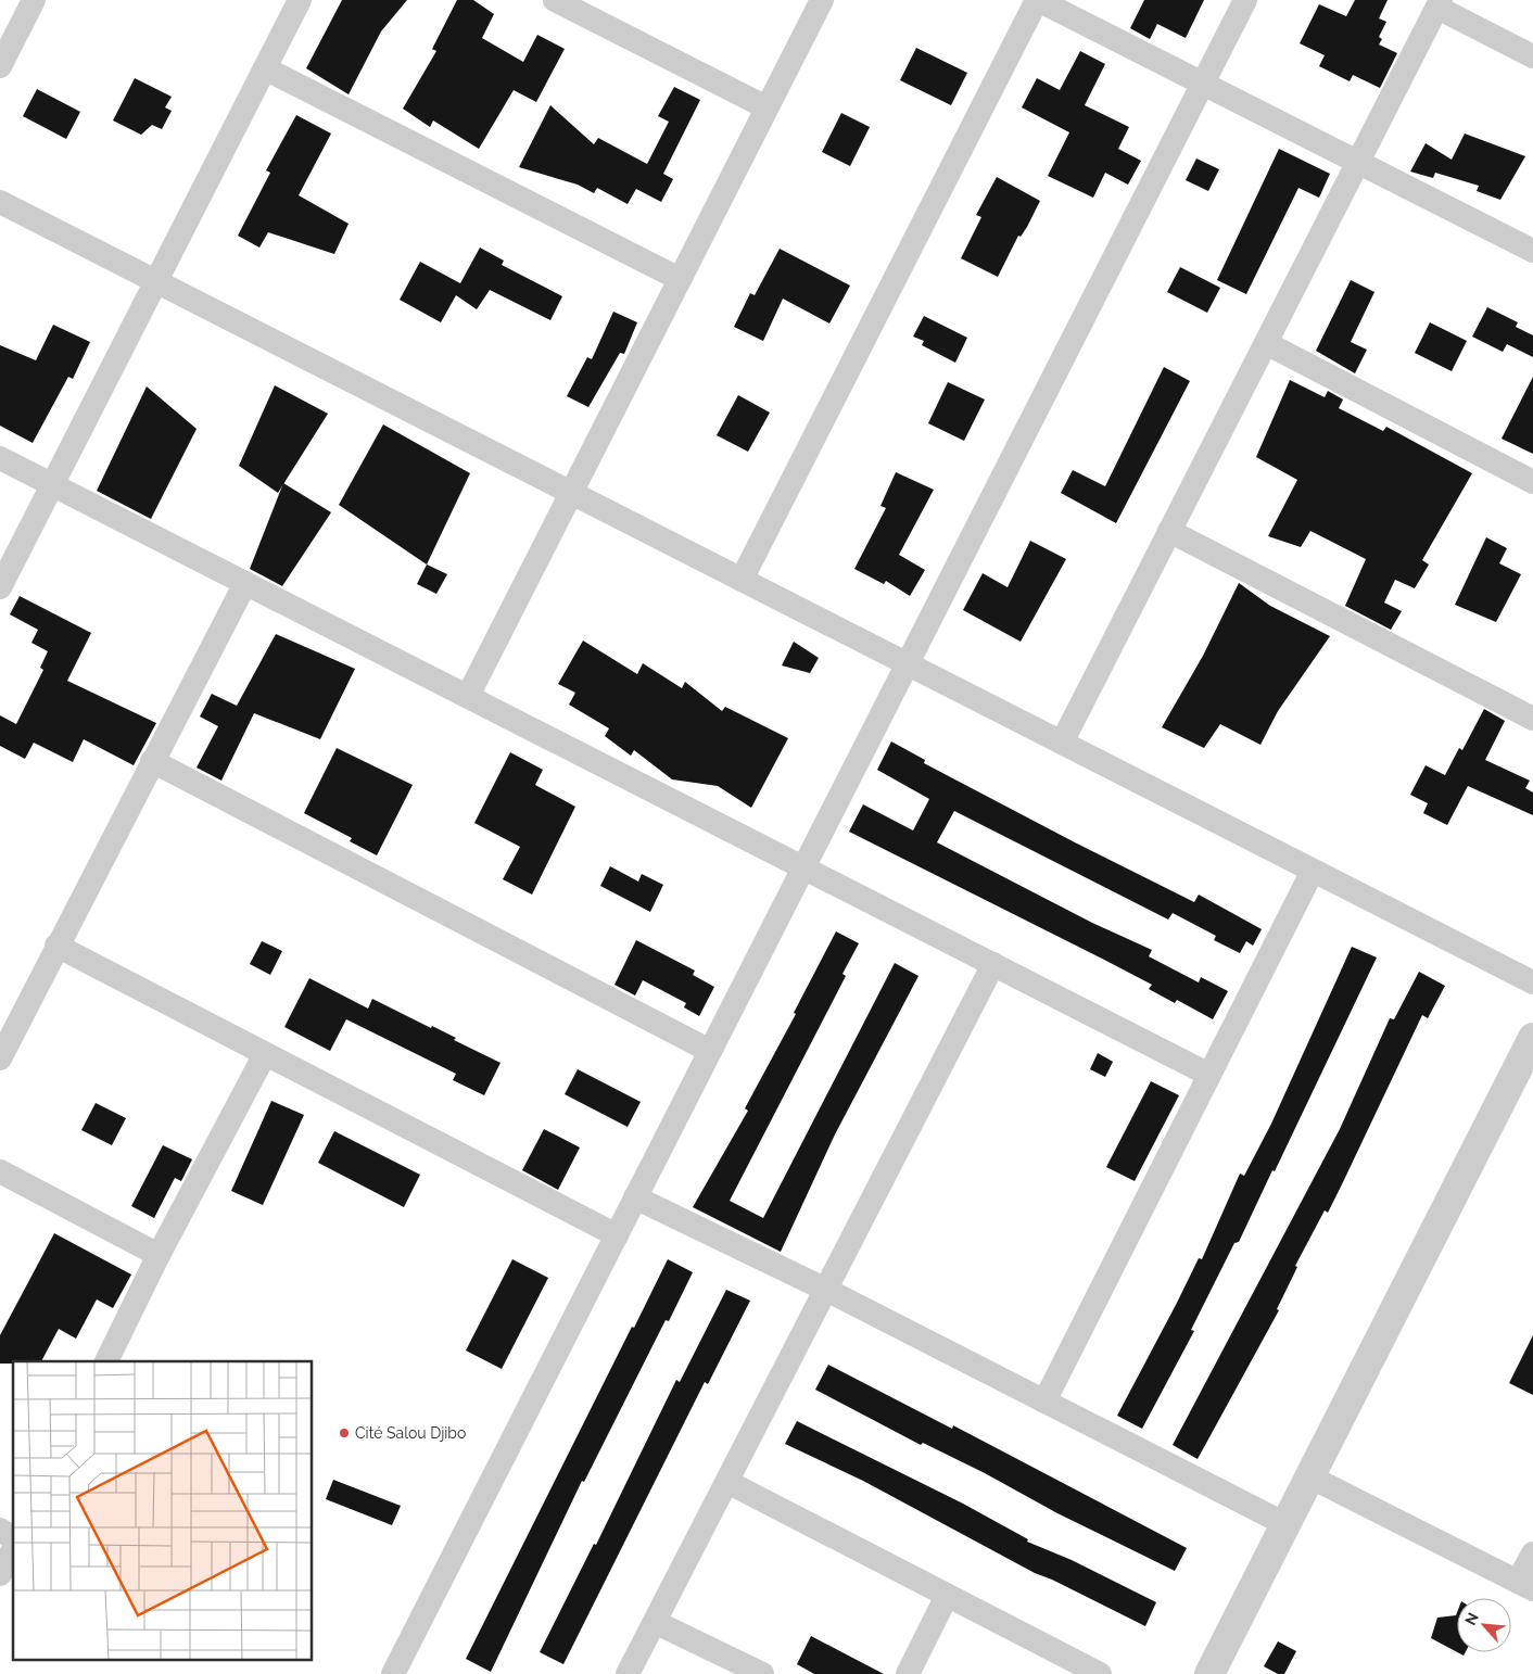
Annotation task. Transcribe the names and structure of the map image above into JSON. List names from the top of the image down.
{
  "places": ["Cité Salou Djibo"],
  "north": "top left"
}
